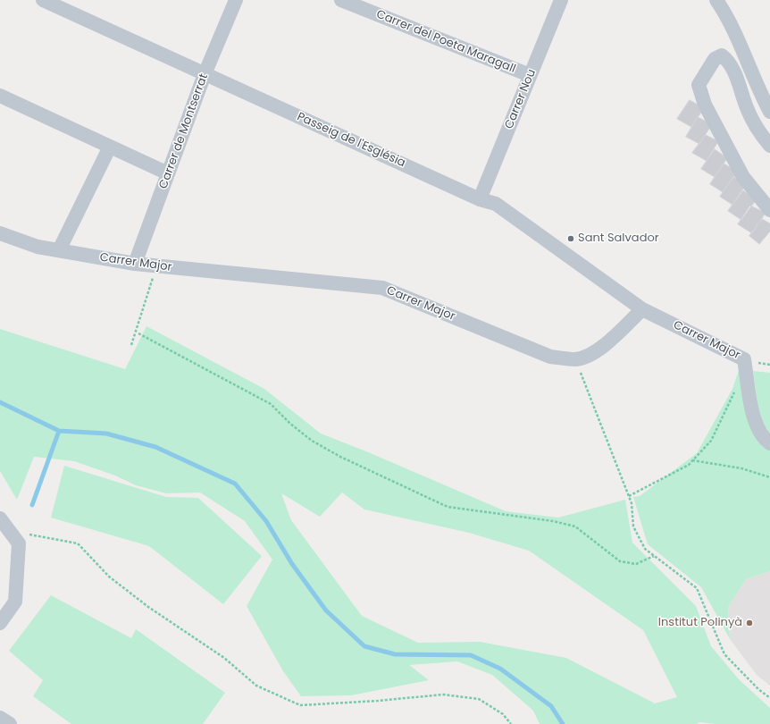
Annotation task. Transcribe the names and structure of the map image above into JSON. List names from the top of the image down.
{
  "streets": {
    "street": [
      "Carrer del Poeta Maragall",
      "Carrer Nou",
      "Carrer de Montserrat",
      "Passeig de l'Església",
      "Carrer Major"
    ]
  },
  "crossings": [
    ["Carrer del Poeta Maragall", "Carrer Nou"],
    ["Carrer Nou", "Passeig de l'Església"],
    ["Carrer de Montserrat", "Passeig de l'Església"],
    ["Carrer de Montserrat", "Carrer Major"],
    ["Passeig de l'Església", "Carrer Major"]
  ],
  "places": ["Sant Salvador", "Institut Polinyà"]
}
